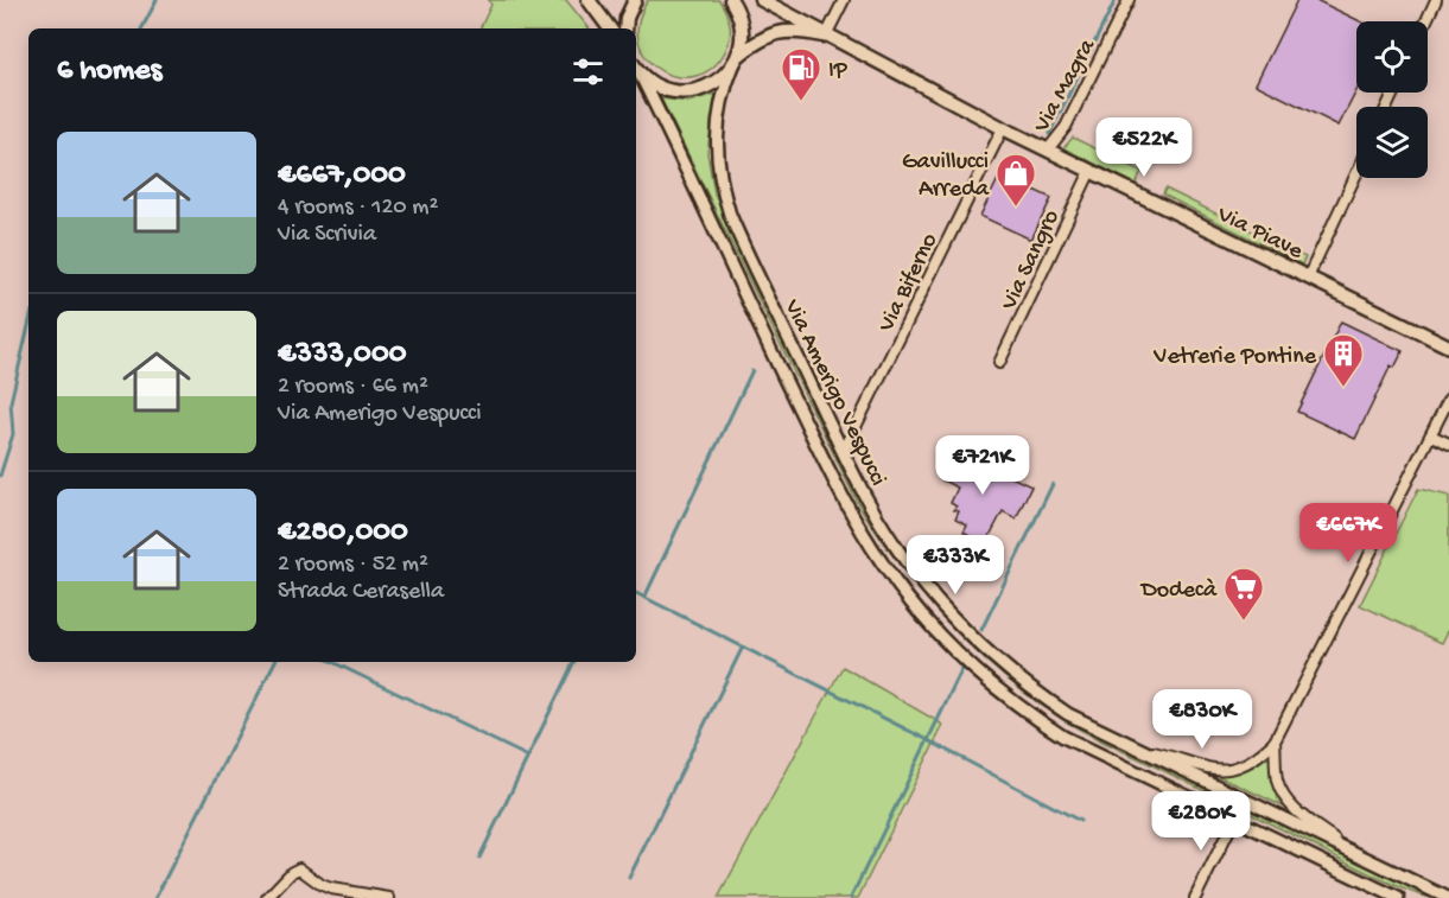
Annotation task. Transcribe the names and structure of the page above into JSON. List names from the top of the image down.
{
  "streets": {
    "main road": ["Via Piave"],
    "street": [
      "Via Magra",
      "Via Sangro",
      "Via Biferno",
      "Via Amerigo Vespucci"
    ]
  },
  "crossings": [
    ["Via Magra", "Via Piave"],
    ["Via Piave", "Via Sangro"],
    ["Via Piave", "Via Biferno"],
    ["Via Piave", "Via Amerigo Vespucci"],
    ["Via Biferno", "Via Amerigo Vespucci"]
  ],
  "places": {
    "fuel station": ["IP"],
    "shop": ["Gavillucci Arreda"],
    "building": ["Vetrerie Pontine"],
    "supermarket": ["Dodecà"]
  },
  "page": {
    "heading": "6 homes",
    "list": [
      {
        "name": "€667,000",
        "note": "4 rooms · 120 m² · Via Scrivia"
      },
      {
        "name": "€333,000",
        "note": "2 rooms · 66 m² · Via Amerigo Vespucci"
      },
      {
        "name": "€280,000",
        "note": "2 rooms · 52 m² · Strada Cerasella"
      }
    ],
    "price": [
      "€522K",
      "€721K",
      "€667K",
      "€333K",
      "€830K",
      "€280K"
    ]
  }
}
